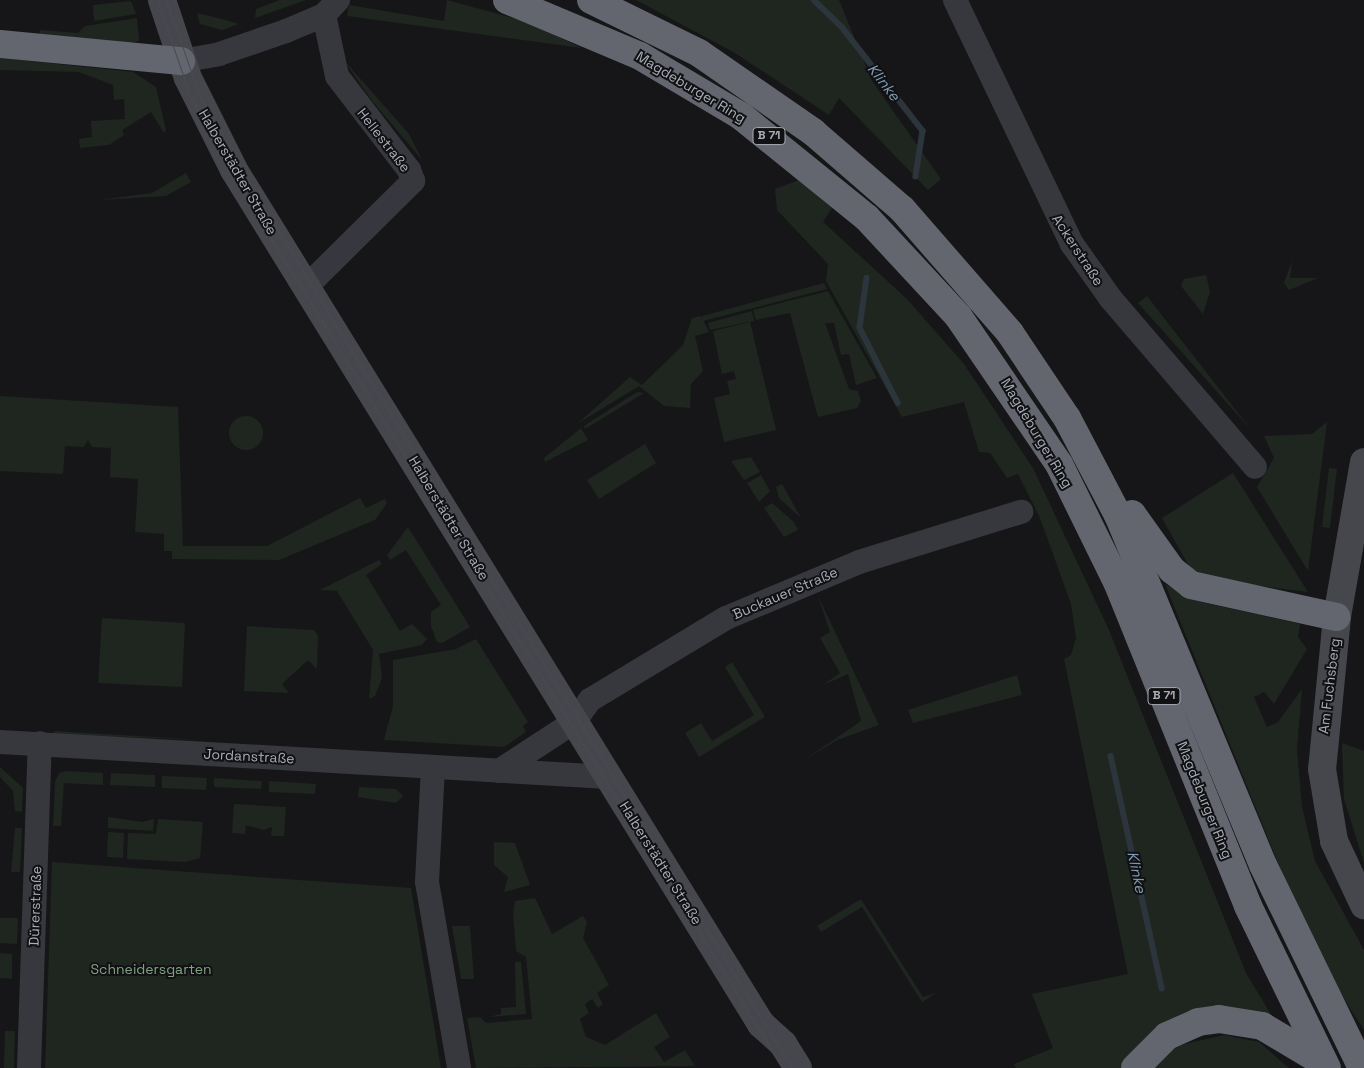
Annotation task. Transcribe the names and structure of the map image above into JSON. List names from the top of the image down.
{
  "streets": {
    "highway": ["Magdeburger Ring", "B 71"],
    "main road": ["Halberstädter Straße", "Am Fuchsberg"],
    "street": [
      "Hellestraße",
      "Ackerstraße",
      "Buckauer Straße",
      "Jordanstraße",
      "Dürerstraße"
    ]
  },
  "crossings": [
    ["Hellestraße", "Halberstädter Straße"],
    ["Halberstädter Straße", "Buckauer Straße"],
    ["Halberstädter Straße", "Jordanstraße"],
    ["Jordanstraße", "Dürerstraße"]
  ],
  "water": ["Klinke"],
  "parks": ["Schneidersgarten"]
}
